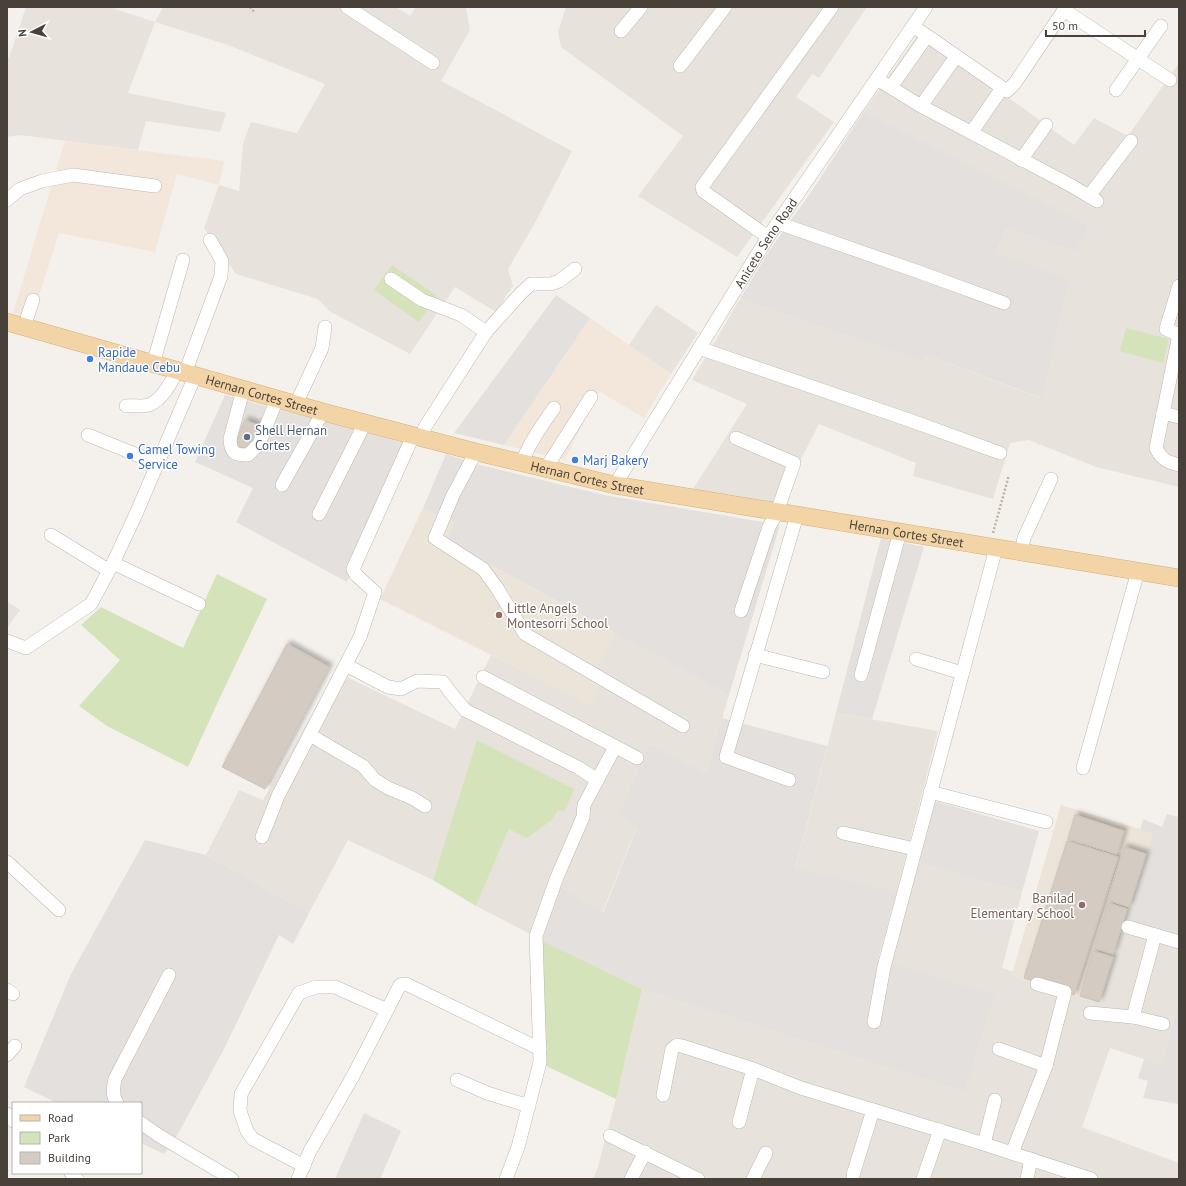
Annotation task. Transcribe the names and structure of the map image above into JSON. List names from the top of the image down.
{
  "streets": {
    "main road": ["Hernan Cortes Street"],
    "street": ["Aniceto Seno Road"]
  },
  "crossings": [
    ["Aniceto Seno Road", "Hernan Cortes Street"]
  ],
  "places": [
    "Rapide Mandaue Cebu",
    "Shell Hernan Cortes",
    "Camel Towing Service",
    "Marj Bakery",
    "Little Angels Montesorri School",
    "Banilad Elementary School"
  ],
  "legend": ["Road", "Park", "Building"],
  "scale_bar": "50 m",
  "north": "left"
}
